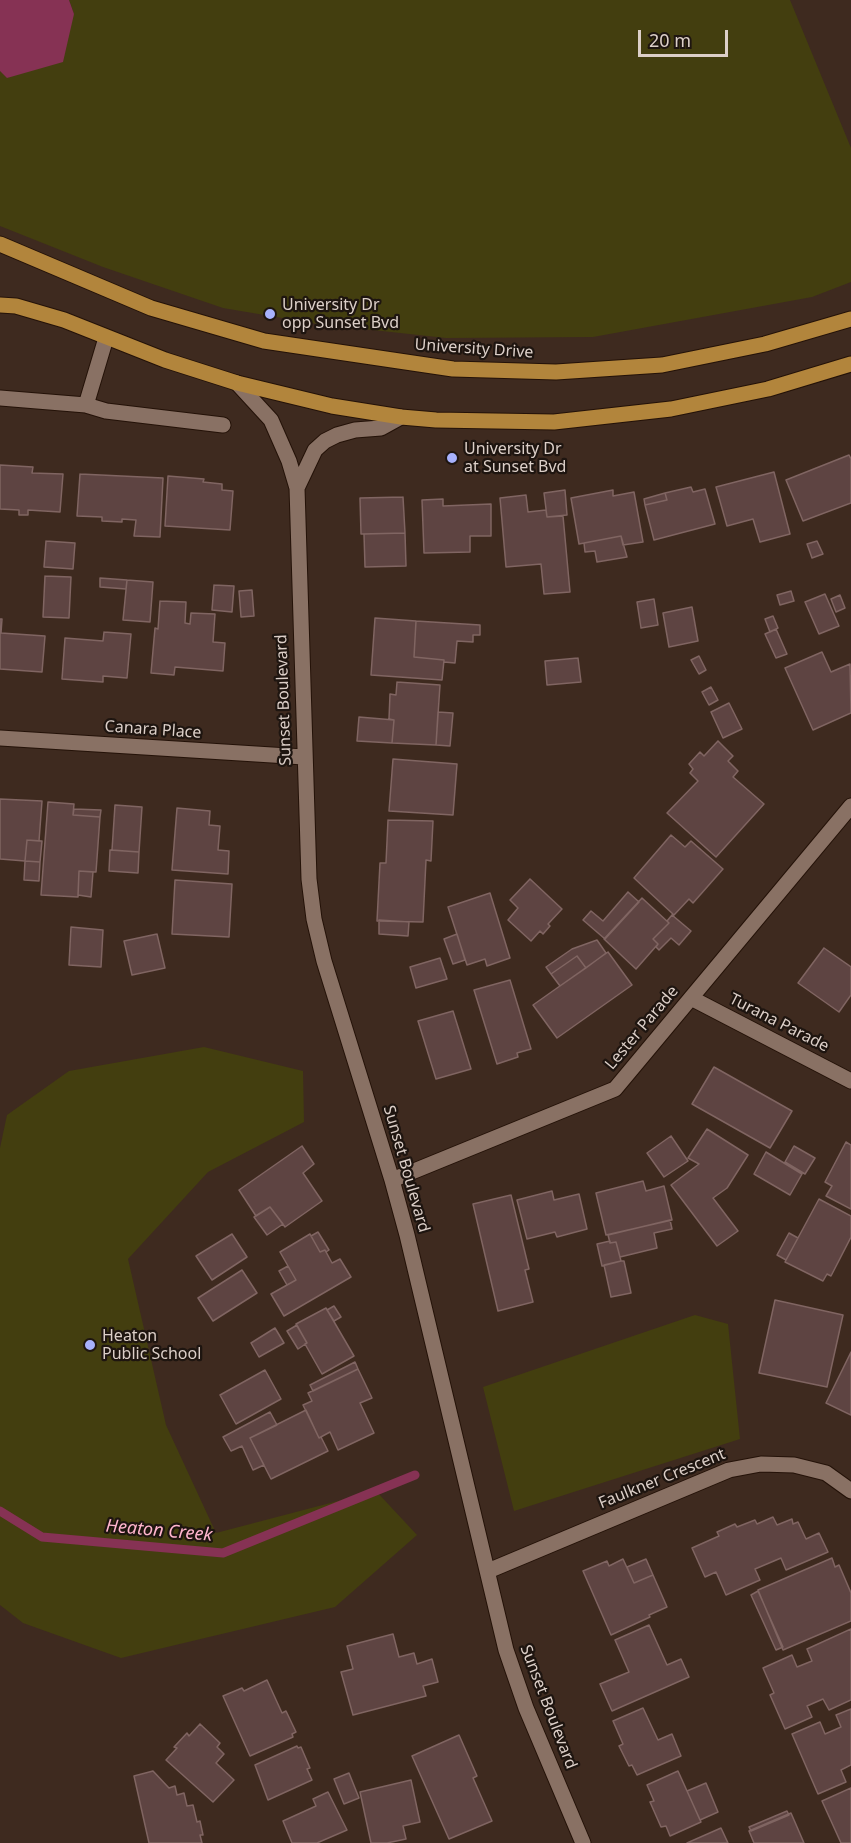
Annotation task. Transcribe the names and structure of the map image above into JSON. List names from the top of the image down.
{
  "streets": {
    "main road": ["University Drive"],
    "street": [
      "Sunset Boulevard",
      "Canara Place",
      "Turana Parade",
      "Lester Parade",
      "Faulkner Crescent"
    ]
  },
  "crossings": [
    ["Sunset Boulevard", "Canara Place"],
    ["Sunset Boulevard", "Lester Parade"],
    ["Sunset Boulevard", "Faulkner Crescent"],
    ["Turana Parade", "Lester Parade"]
  ],
  "water": ["Heaton Creek"],
  "places": ["University Dr opp Sunset Bvd", "University Dr at Sunset Bvd", "Heaton Public School"],
  "scale_bar": "20 m"
}
